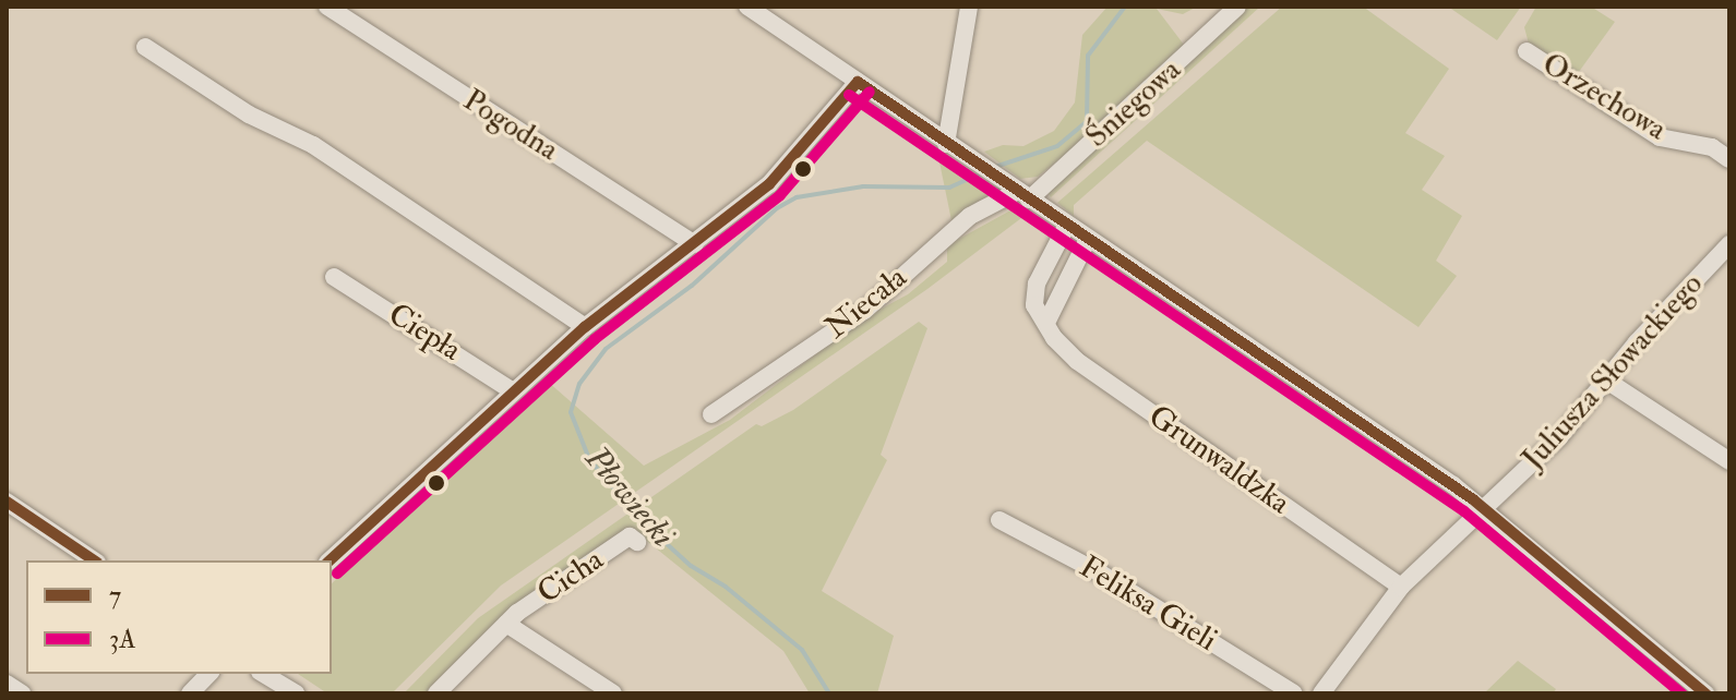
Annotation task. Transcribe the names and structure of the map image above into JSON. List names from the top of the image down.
{
  "streets": {
    "street": [
      "Orzechowa",
      "Śniegowa",
      "Pogodna",
      "Niecała",
      "Ciepła",
      "Juliusza Słowackiego",
      "Grunwaldzka",
      "Cicha",
      "Feliksa Gieli"
    ]
  },
  "crossings": [
    ["Śniegowa", "Niecała"],
    ["Juliusza Słowackiego", "Grunwaldzka"]
  ],
  "water": ["Płowiecki"],
  "lines": ["transit line 7", "transit line 3A"],
  "legend": ["7", "3A"]
}
